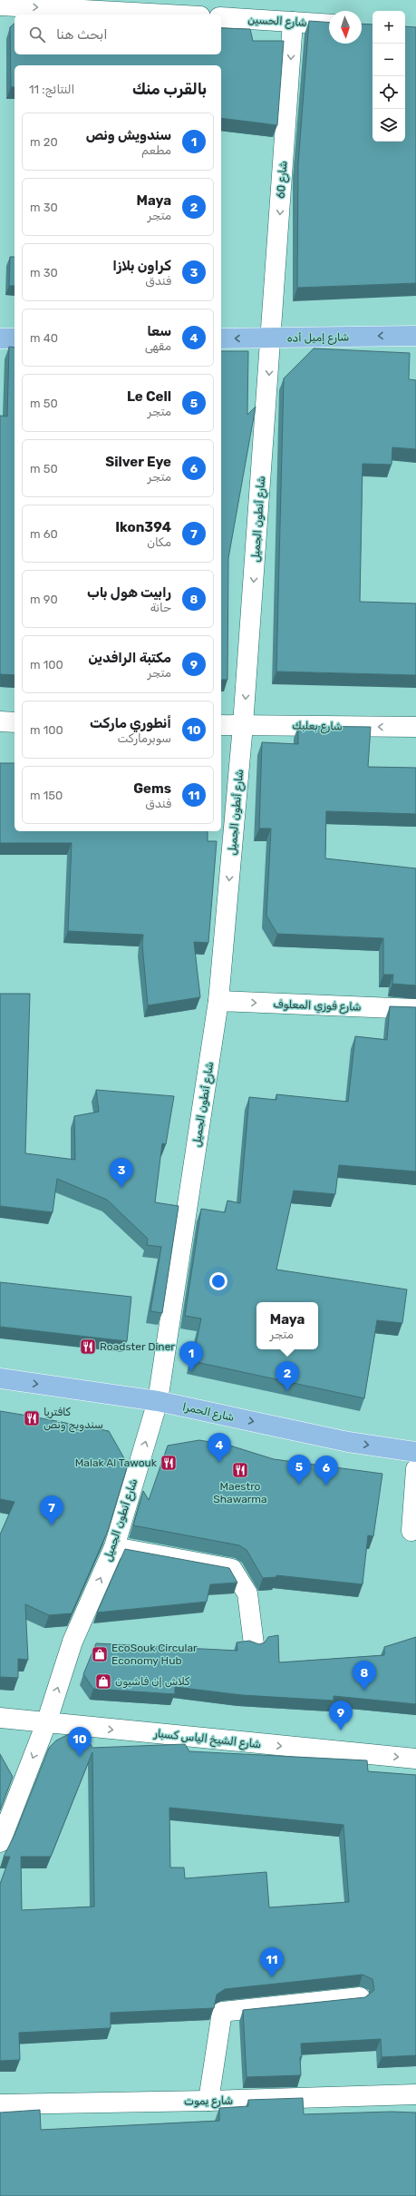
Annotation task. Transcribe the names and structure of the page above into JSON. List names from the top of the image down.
{
  "streets": {
    "main road": ["شارع إميل أده", "شارع الحمرا"],
    "street": [
      "شارع الحسين",
      "شارع 60",
      "شارع أنطون الجميل",
      "شارع بعلبك",
      "شارع فوزي المعلوف",
      "شارع الشيخ الياس كسبار",
      "شارع يموت"
    ]
  },
  "crossings": [
    ["شارع الحسين", "شارع 60"],
    ["شارع 60", "شارع إميل أده"],
    ["شارع 60", "شارع أنطون الجميل"],
    ["شارع إميل أده", "شارع أنطون الجميل"],
    ["شارع أنطون الجميل", "شارع بعلبك"],
    ["شارع أنطون الجميل", "شارع فوزي المعلوف"],
    ["شارع أنطون الجميل", "شارع الحمرا"],
    ["شارع أنطون الجميل", "شارع الشيخ الياس كسبار"]
  ],
  "one_way": [
    "شارع 60",
    "شارع إميل أده",
    "شارع بعلبك",
    "شارع فوزي المعلوف",
    "شارع الحمرا",
    "شارع الشيخ الياس كسبار"
  ],
  "places": {
    "restaurant": [
      "Roadster Diner",
      "كافتريا سندويج ونص",
      "Malak Al Tawouk",
      "Maestro Shawarma"
    ],
    "shop": ["EcoSouk Circular Economy Hub", "كلاش إن فاشيون"]
  },
  "north": "bottom",
  "page": {
    "map_buttons": ["+", "−"],
    "search": "ابحث هنا",
    "heading": ["بالقرب منك", "النتائج: 11"],
    "list": [
      {
        "mark": "1",
        "name": "سندويش ونص",
        "note": "مطعم",
        "value": "20 m"
      },
      {
        "mark": "2",
        "name": "Maya",
        "note": "متجر",
        "value": "30 m"
      },
      {
        "mark": "3",
        "name": "كراون بلازا",
        "note": "فندق",
        "value": "30 m"
      },
      {
        "mark": "4",
        "name": "سعا",
        "note": "مقهى",
        "value": "40 m"
      },
      {
        "mark": "5",
        "name": "Le Cell",
        "note": "متجر",
        "value": "50 m"
      },
      {
        "mark": "6",
        "name": "Silver Eye",
        "note": "متجر",
        "value": "50 m"
      },
      {
        "mark": "7",
        "name": "Ikon394",
        "note": "مكان",
        "value": "60 m"
      },
      {
        "mark": "8",
        "name": "رابيت هول باب",
        "note": "حانة",
        "value": "90 m"
      },
      {
        "mark": "9",
        "name": "مكتبة الرافدين",
        "note": "متجر",
        "value": "100 m"
      },
      {
        "mark": "10",
        "name": "أنطوري ماركت",
        "note": "سوبرماركت",
        "value": "100 m"
      },
      {
        "mark": "11",
        "name": "Gems",
        "note": "فندق",
        "value": "150 m"
      }
    ],
    "pins": [
      "3",
      "1",
      "2",
      "4",
      "5",
      "6",
      "7",
      "8",
      "9",
      "10",
      "11"
    ],
    "popup": ["Maya", "متجر"]
  }
}
